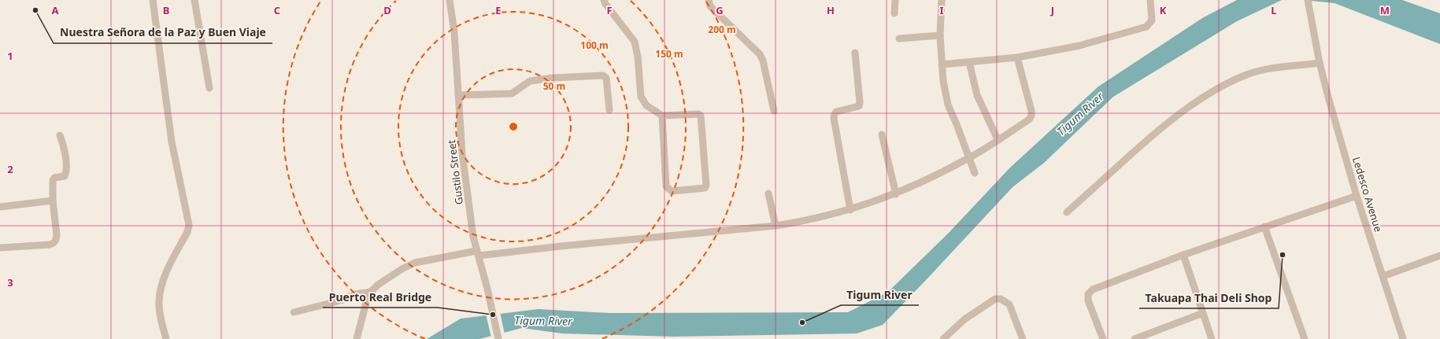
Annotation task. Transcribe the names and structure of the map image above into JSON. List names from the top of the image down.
{
  "streets": {
    "street": ["Gustilo Street", "Ledesco Avenue"]
  },
  "water": ["Tigum River"],
  "places": [
    "Nuestra Señora de la Paz y Buen Viaje",
    "Takuapa Thai Deli Shop",
    "Puerto Real Bridge",
    "Tigum River"
  ],
  "grid": {
    "columns": [
      "A",
      "B",
      "C",
      "D",
      "E",
      "F",
      "G",
      "H",
      "I",
      "J",
      "K",
      "L",
      "M"
    ],
    "rows": ["1", "2", "3"]
  },
  "rings": [
    "200 m",
    "100 m",
    "150 m",
    "50 m"
  ]
}
